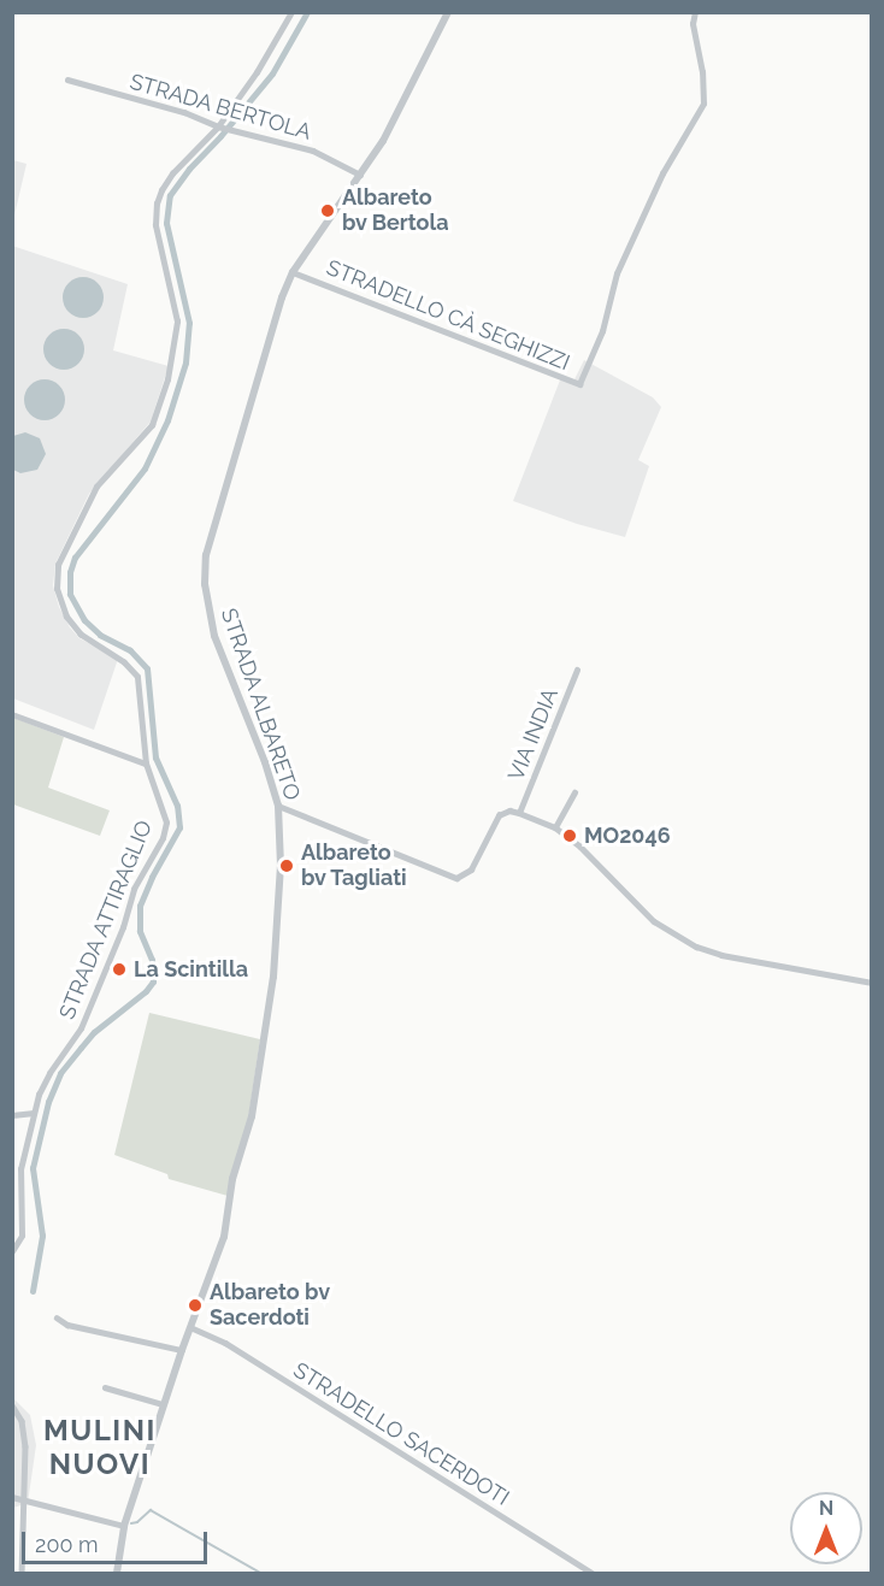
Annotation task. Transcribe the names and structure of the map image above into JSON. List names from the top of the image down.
{
  "streets": {
    "street": [
      "STRADA BERTOLA",
      "STRADELLO CÀ SEGHIZZI",
      "STRADA ALBARETO",
      "VIA INDIA",
      "STRADA ATTIRAGLIO",
      "STRADELLO SACERDOTI"
    ]
  },
  "crossings": [
    ["STRADA BERTOLA", "STRADA ALBARETO"],
    ["STRADA BERTOLA", "STRADA ATTIRAGLIO"],
    ["STRADELLO CÀ SEGHIZZI", "STRADA ALBARETO"],
    ["STRADA ALBARETO", "STRADELLO SACERDOTI"]
  ],
  "districts": ["MULINI NUOVI"],
  "places": [
    "Albareto bv Bertola",
    "MO2046",
    "Albareto bv Tagliati",
    "La Scintilla",
    "Albareto bv Sacerdoti"
  ],
  "scale_bar": "200 m",
  "north": "top"
}
